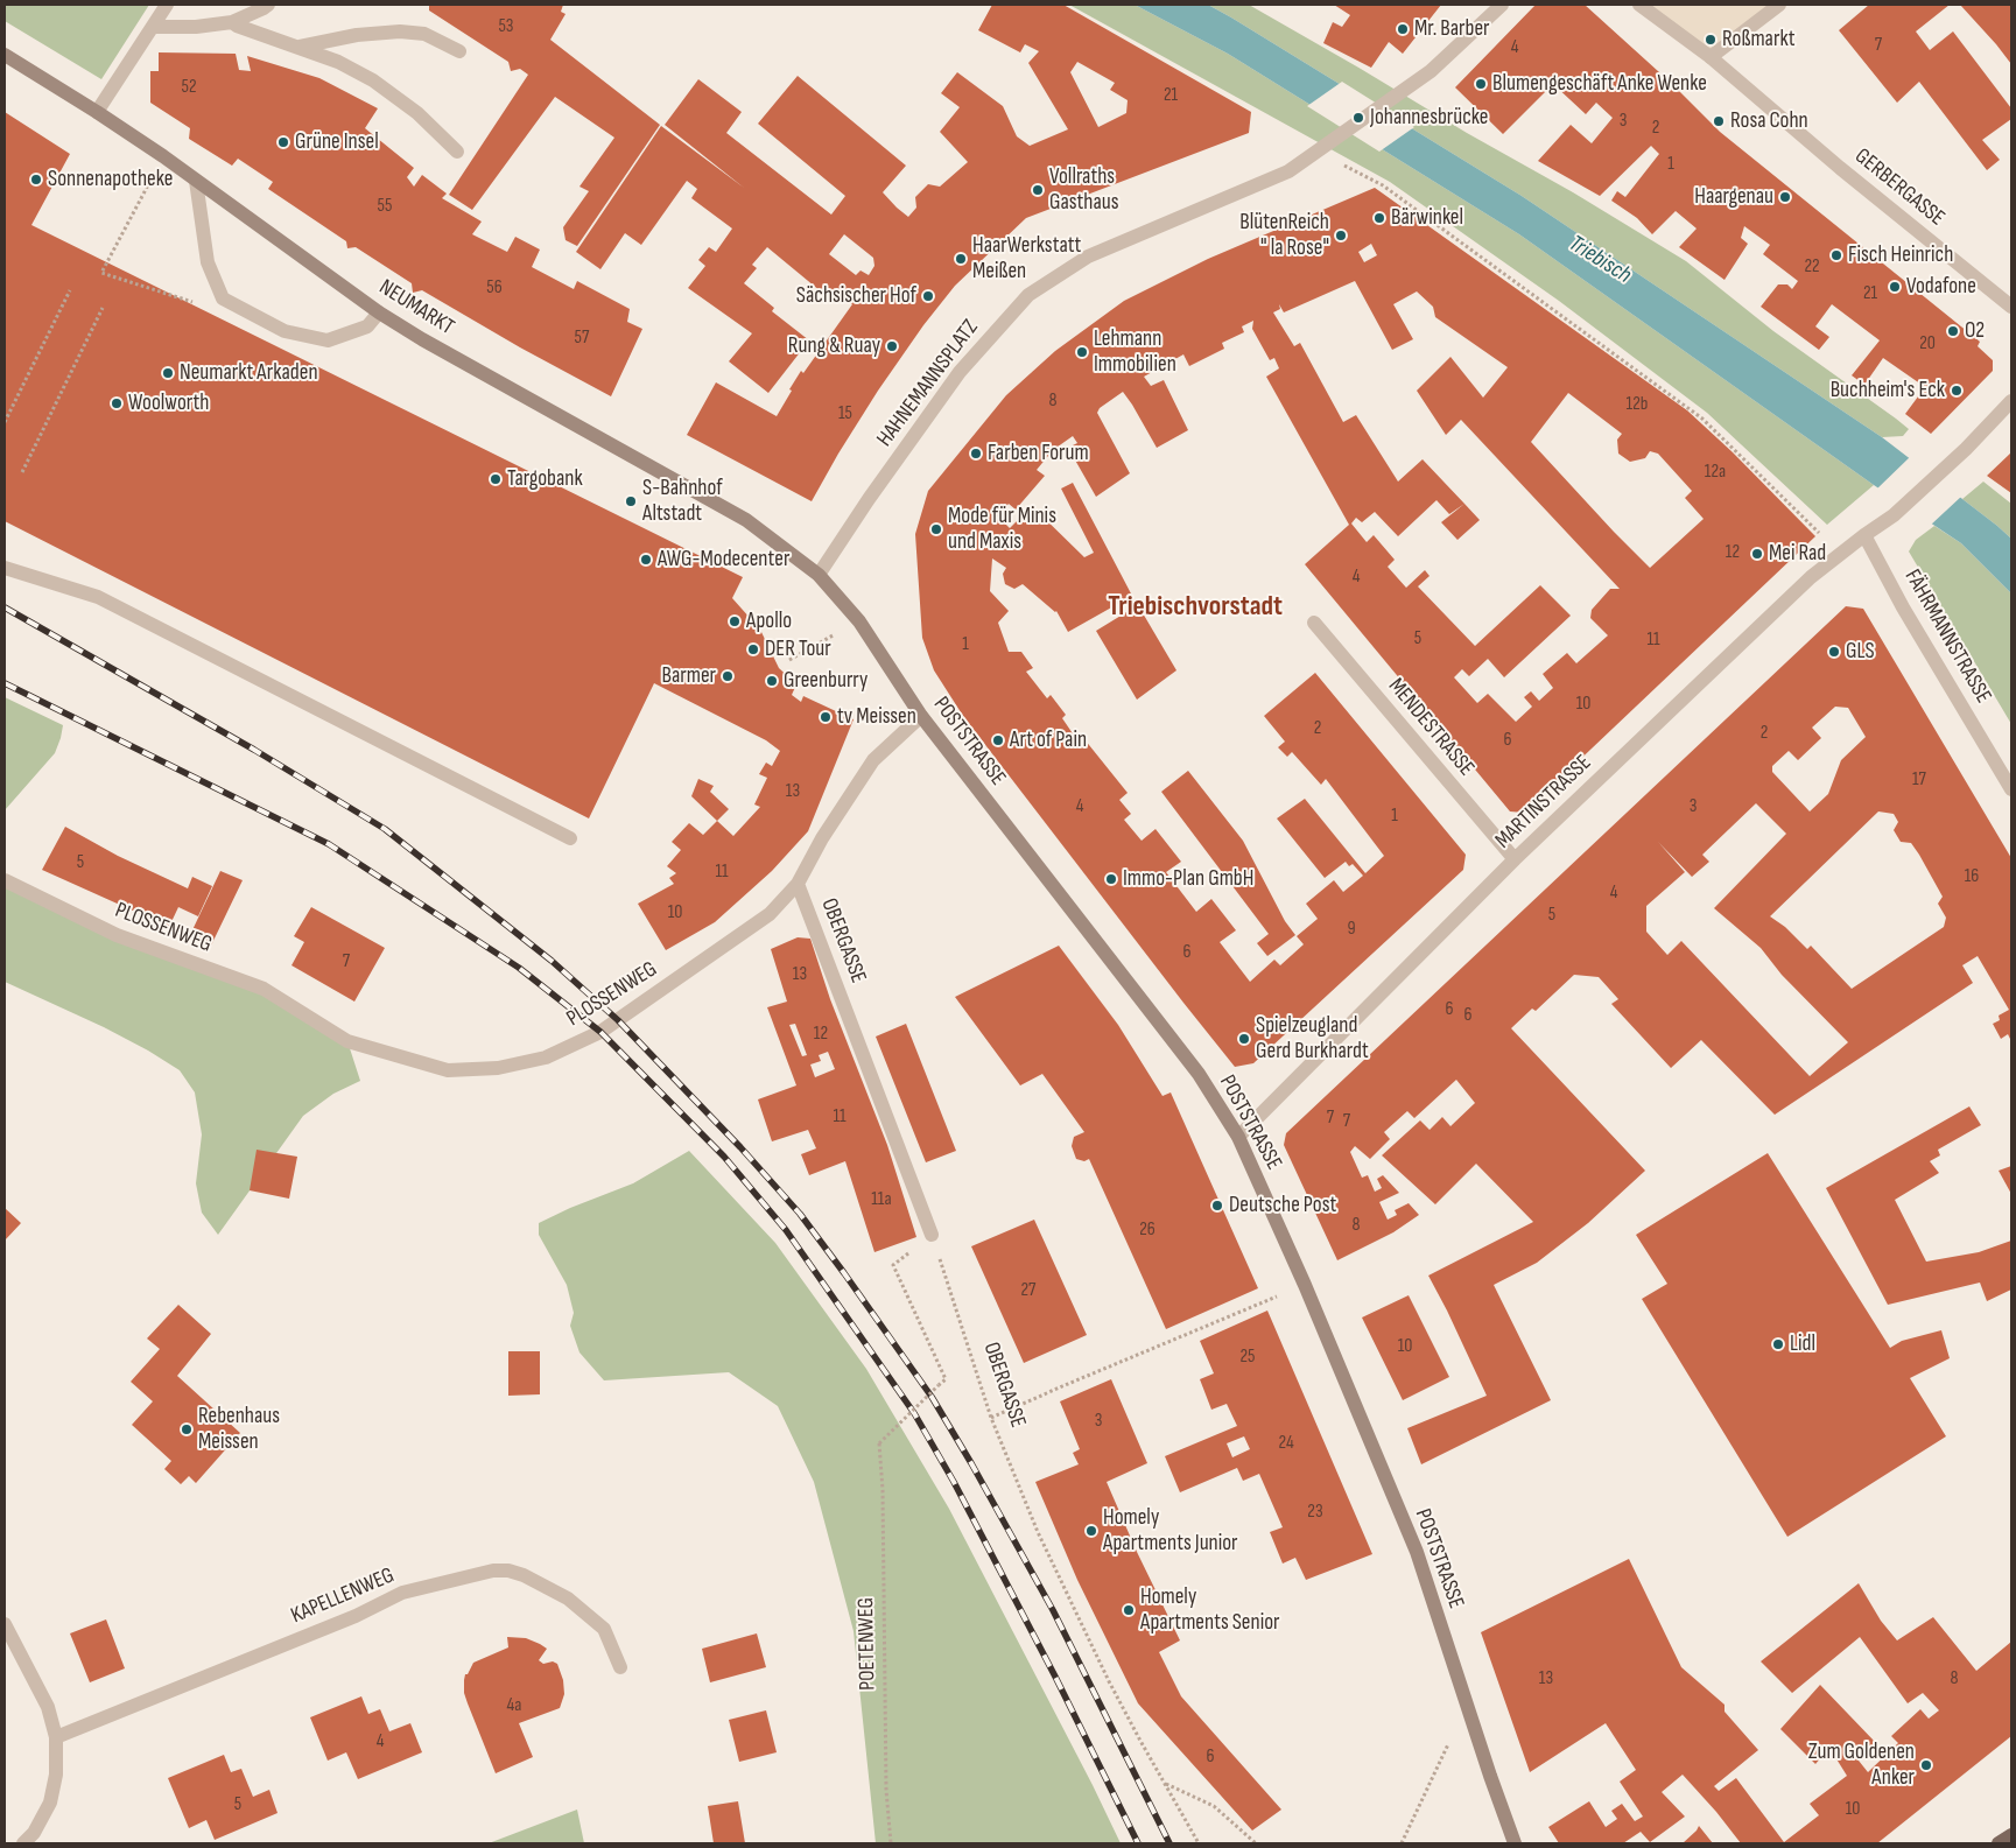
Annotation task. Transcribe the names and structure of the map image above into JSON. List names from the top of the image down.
{
  "streets": {
    "main road": ["NEUMARKT", "POSTSTRASSE"],
    "street": [
      "GERBERGASSE",
      "HAHNEMANNSPLATZ",
      "FÄHRMANNSTRASSE",
      "MENDESTRASSE",
      "MARTINSTRASSE",
      "PLOSSENWEG",
      "OBERGASSE",
      "KAPELLENWEG"
    ],
    "path": ["POETENWEG"]
  },
  "crossings": [
    ["NEUMARKT", "HAHNEMANNSPLATZ"],
    ["NEUMARKT", "POSTSTRASSE"],
    ["HAHNEMANNSPLATZ", "POSTSTRASSE"],
    ["FÄHRMANNSTRASSE", "MARTINSTRASSE"],
    ["MENDESTRASSE", "MARTINSTRASSE"],
    ["POSTSTRASSE", "MARTINSTRASSE"],
    ["POSTSTRASSE", "PLOSSENWEG"],
    ["PLOSSENWEG", "OBERGASSE"]
  ],
  "districts": ["Triebischvorstadt"],
  "water": ["Triebisch"],
  "places": [
    "Mr. Barber",
    "Roßmarkt",
    "Blumengeschäft Anke Wenke",
    "Johannesbrücke",
    "Rosa Cohn",
    "Grüne Insel",
    "Sonnenapotheke",
    "Vollraths Gasthaus",
    "Haargenau",
    "Bärwinkel",
    "BlütenReich \" la Rose\"",
    "Fisch Heinrich",
    "HaarWerkstatt Meißen",
    "Vodafone",
    "Sächsischer Hof",
    "O2",
    "Rung & Ruay",
    "Lehmann Immobilien",
    "Neumarkt Arkaden",
    "Buchheim's Eck",
    "Woolworth",
    "Farben Forum",
    "Targobank",
    "S-Bahnhof Altstadt",
    "Mode für Minis und Maxis",
    "Mei Rad",
    "AWG-Modecenter",
    "Apollo",
    "DER Tour",
    "GLS",
    "Barmer",
    "Greenburry",
    "tv Meissen",
    "Art of Pain",
    "Immo-Plan GmbH",
    "Spielzeugland Gerd Burkhardt",
    "Deutsche Post",
    "Lidl",
    "Rebenhaus Meissen",
    "Homely Apartments Junior",
    "Homely Apartments Senior",
    "Zum Goldenen Anker"
  ],
  "house_numbers": [
    "53",
    "7",
    "4",
    "52",
    "21",
    "3",
    "2",
    "1",
    "55",
    "22",
    "56",
    "21",
    "57",
    "20",
    "8",
    "12b",
    "15",
    "12a",
    "12",
    "4",
    "5",
    "11",
    "1",
    "10",
    "2",
    "2",
    "6",
    "17",
    "13",
    "4",
    "3",
    "1",
    "5",
    "11",
    "16",
    "4",
    "10",
    "5",
    "9",
    "6",
    "7",
    "13",
    "6",
    "6",
    "12",
    "11",
    "7",
    "7",
    "11a",
    "8",
    "26",
    "27",
    "10",
    "25",
    "3",
    "24",
    "23",
    "13",
    "8",
    "4a",
    "4",
    "6",
    "5",
    "10"
  ]
}
